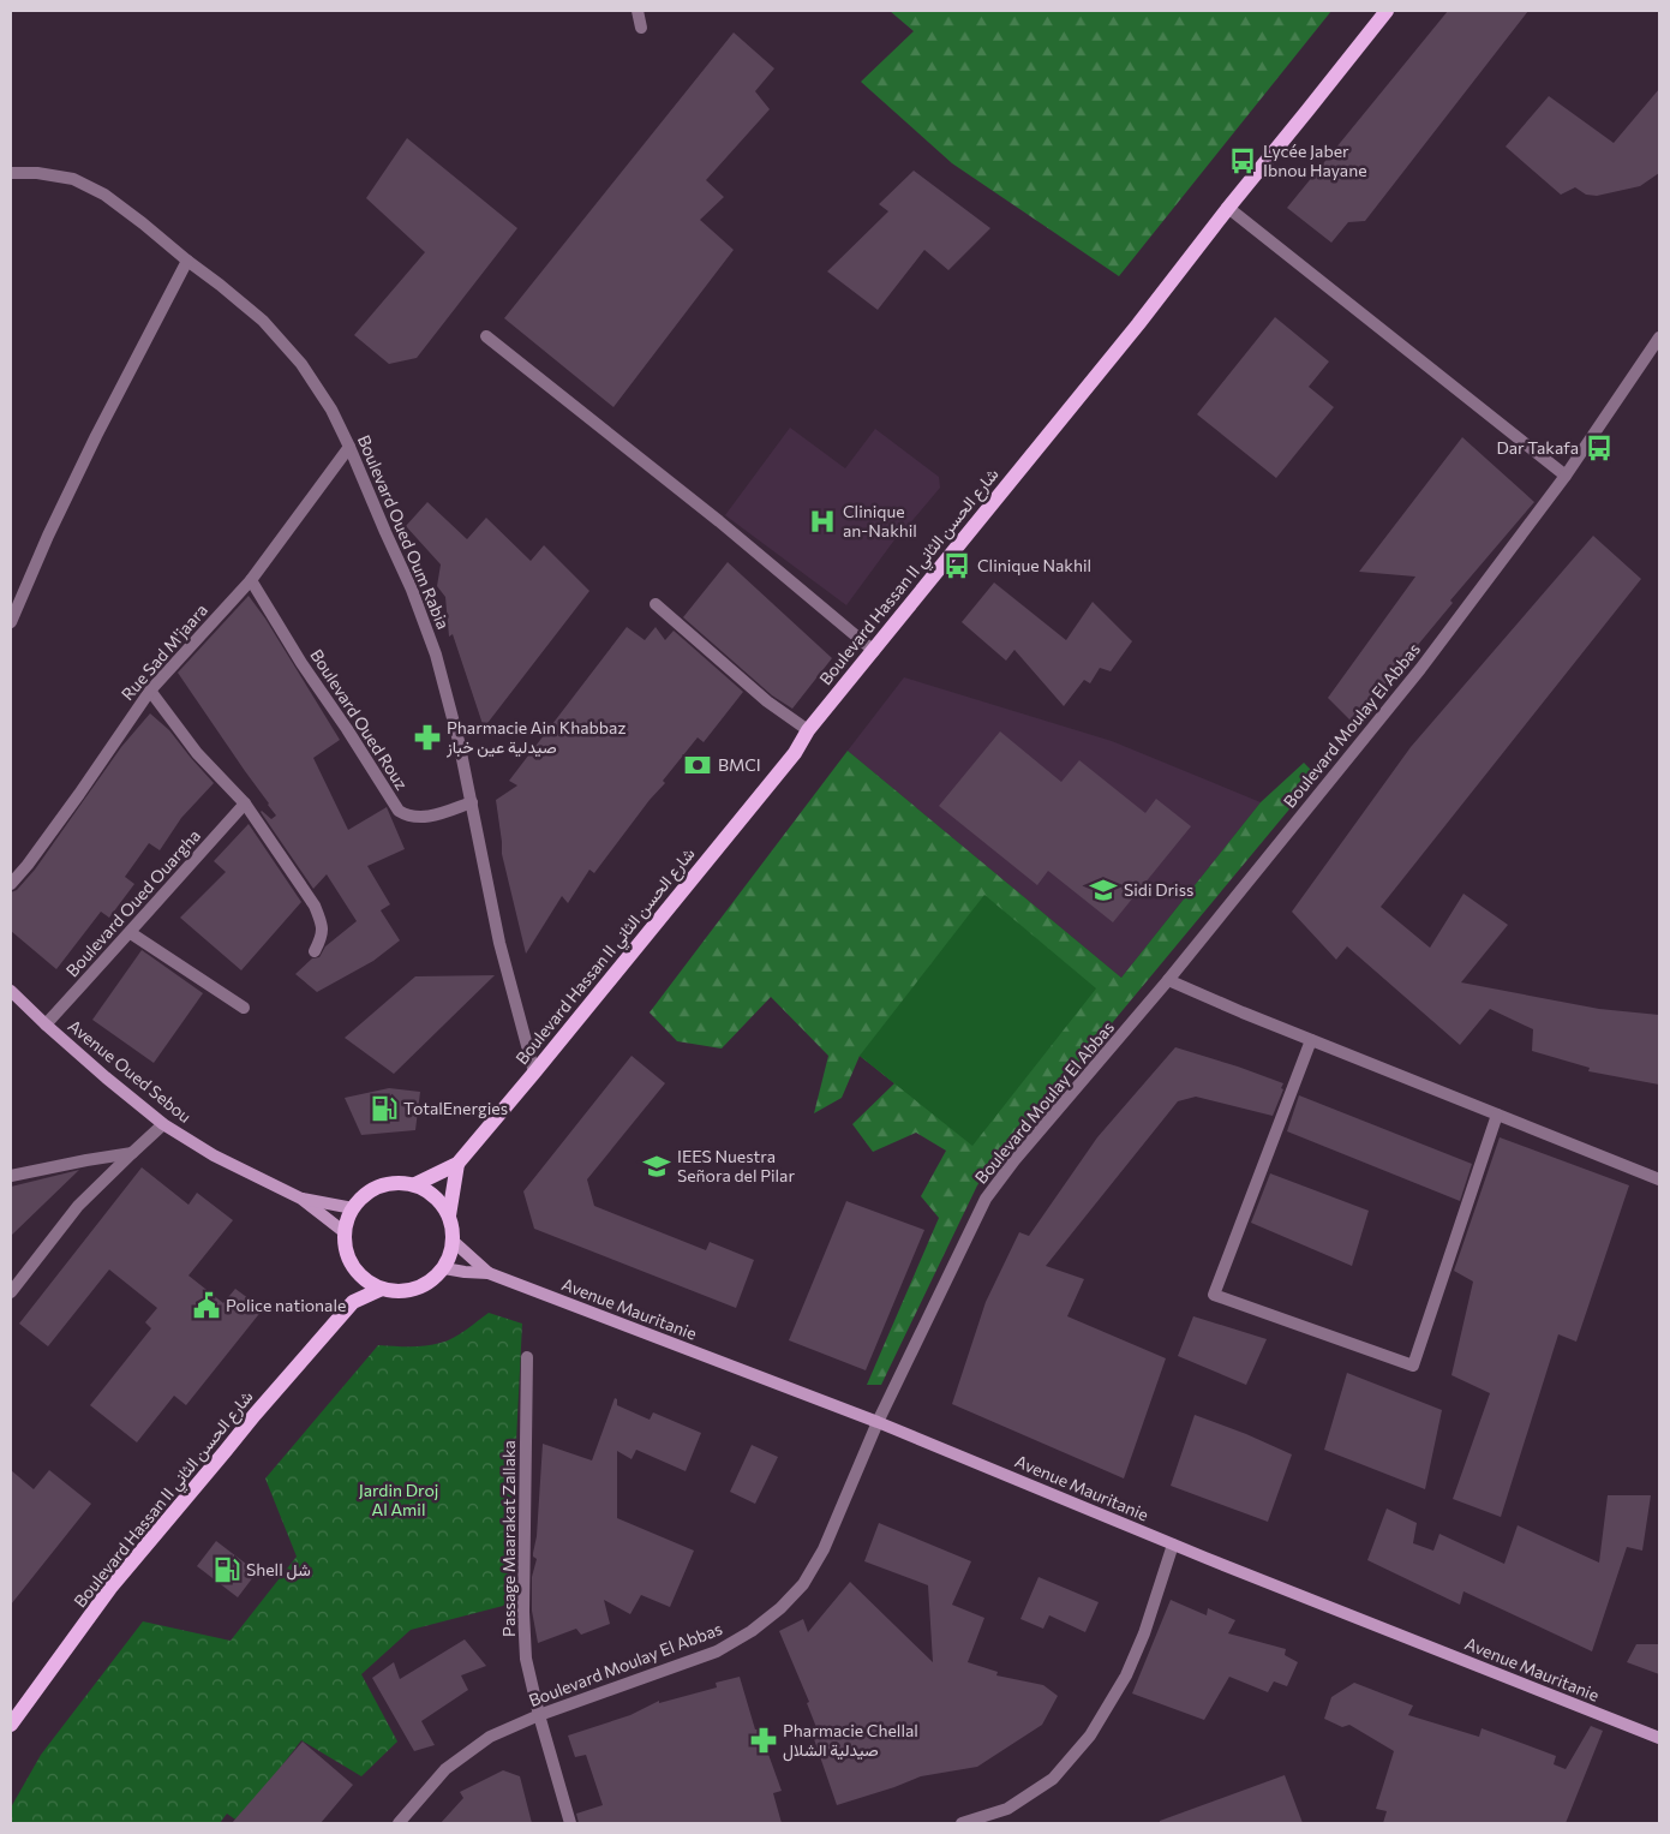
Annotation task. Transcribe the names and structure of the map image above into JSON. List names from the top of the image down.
{
  "streets": {
    "main road": ["Boulevard Hassan II شارع الحسن الثاني"],
    "street": [
      "Boulevard Oued Oum Rabia",
      "Rue Sad M'jaara",
      "Boulevard Oued Rouz",
      "Boulevard Moulay El Abbas",
      "Boulevard Oued Ouargha",
      "Avenue Oued Sebou",
      "Avenue Mauritanie",
      "Passage Maarakat Zallaka"
    ]
  },
  "crossings": [
    ["Boulevard Oued Oum Rabia", "Boulevard Hassan II شارع الحسن الثاني"],
    ["Boulevard Oued Oum Rabia", "Rue Sad M'jaara"],
    ["Boulevard Oued Oum Rabia", "Boulevard Oued Rouz"],
    ["Boulevard Hassan II شارع الحسن الثاني", "Avenue Oued Sebou"],
    ["Boulevard Hassan II شارع الحسن الثاني", "Avenue Mauritanie"],
    ["Rue Sad M'jaara", "Boulevard Oued Rouz"],
    ["Boulevard Moulay El Abbas", "Avenue Mauritanie"],
    ["Boulevard Moulay El Abbas", "Passage Maarakat Zallaka"],
    ["Boulevard Oued Ouargha", "Avenue Oued Sebou"],
    ["Avenue Oued Sebou", "Avenue Mauritanie"]
  ],
  "parks": ["Jardin Droj Al Amil"],
  "places": {
    "bus stop": ["Lycée Jaber Ibnou Hayane", "Dar Takafa", "Clinique Nakhil"],
    "hospital": ["Clinique an-Nakhil"],
    "pharmacy": ["Pharmacie Ain Khabbaz صيدلية عين خباز", "Pharmacie Chellal صيدلية الشلال"],
    "bank": ["BMCI"],
    "school or university": ["Sidi Driss", "IEES Nuestra Señora del Pilar"],
    "fuel station": ["TotalEnergies", "Shell شل"],
    "public building": ["Police nationale"]
  }
}
